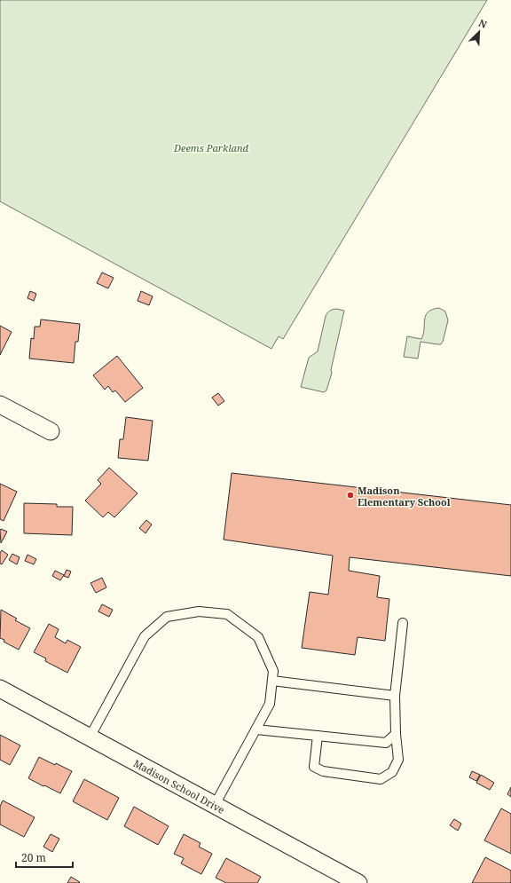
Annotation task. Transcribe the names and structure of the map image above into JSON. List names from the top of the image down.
{
  "streets": {
    "street": ["Madison School Drive"]
  },
  "parks": ["Deems Parkland"],
  "places": ["Madison Elementary School"],
  "scale_bar": "20 m",
  "north": "top right"
}
